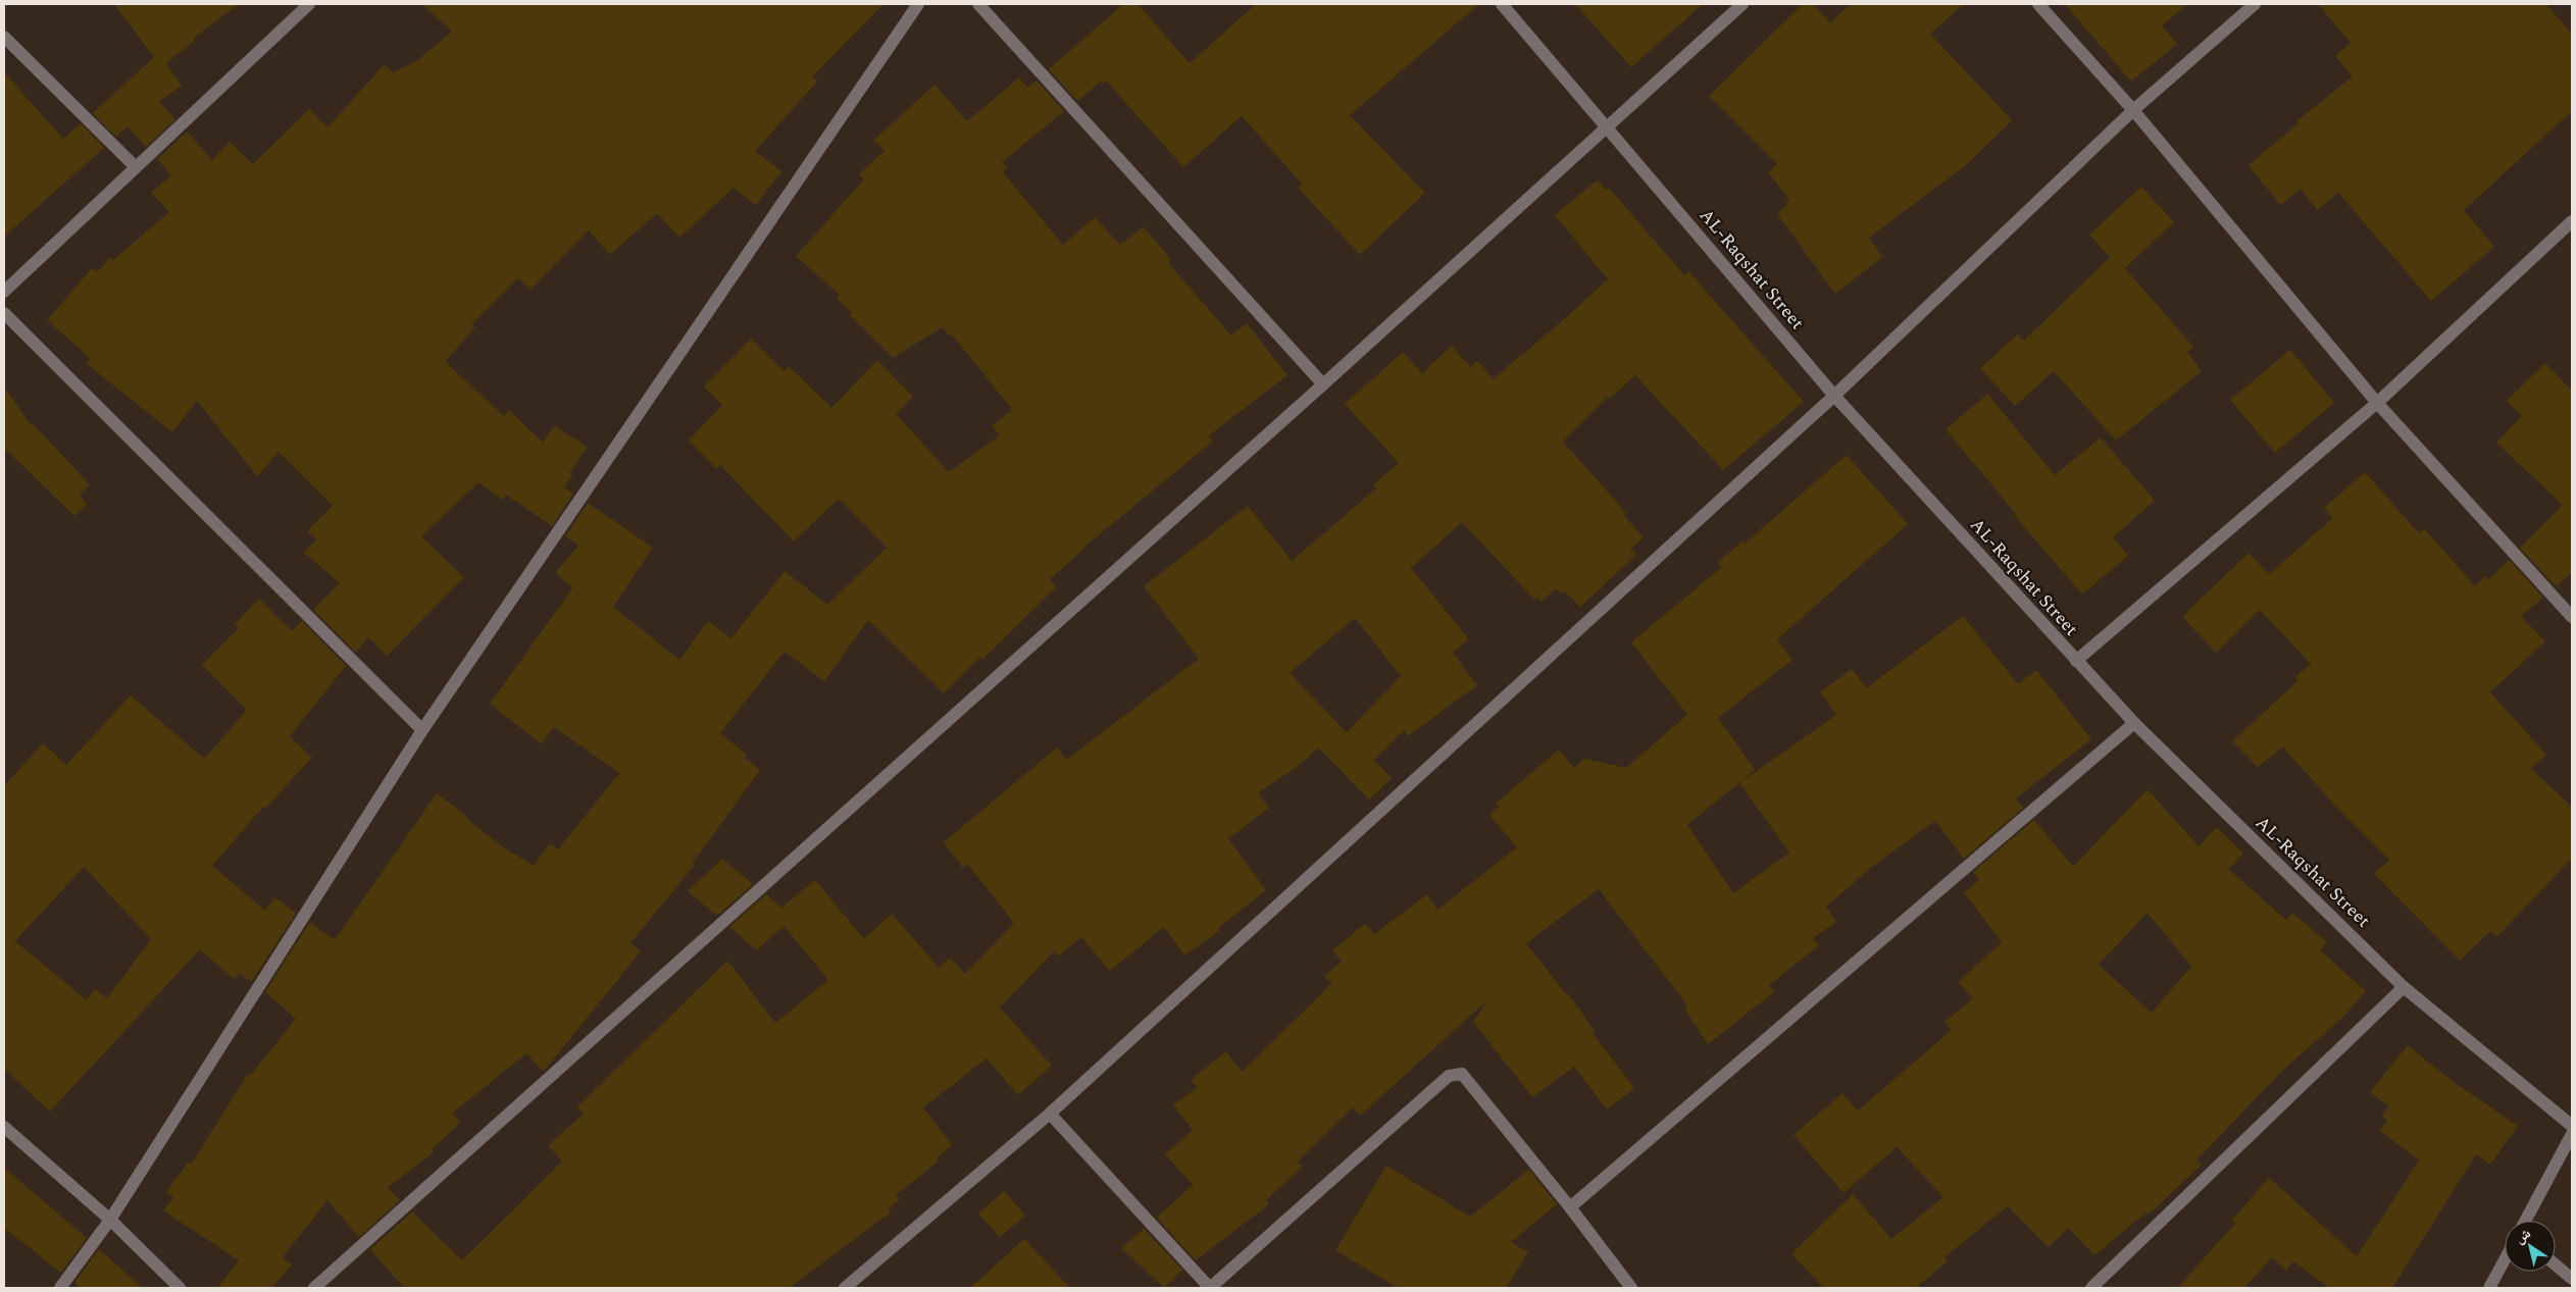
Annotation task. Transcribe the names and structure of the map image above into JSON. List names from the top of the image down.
{
  "streets": {
    "street": ["AL-Raqshat Street"]
  },
  "north": "top left"
}
